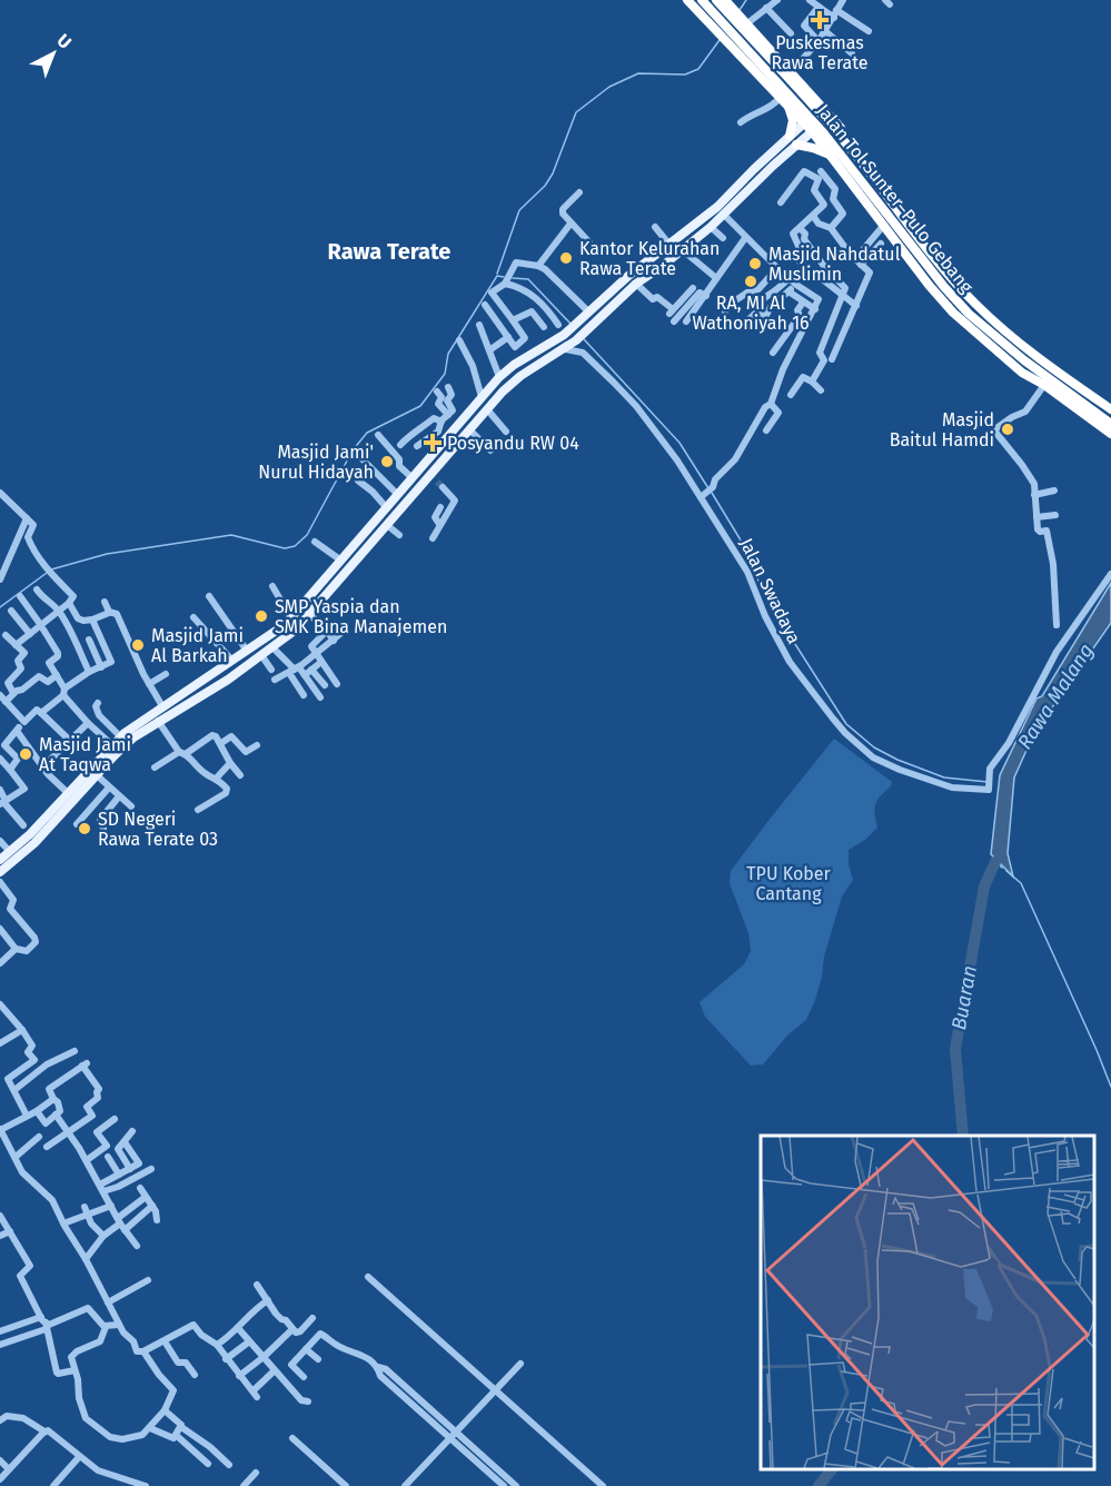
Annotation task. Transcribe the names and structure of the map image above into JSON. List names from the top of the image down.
{
  "streets": {
    "highway": ["Jalan Tol Sunter–Pulo Gebang"],
    "street": ["Jalan Swadaya"]
  },
  "districts": ["Rawa Terate"],
  "water": ["Rawa Malang", "Buaran"],
  "parks": ["TPU Kober Cantang"],
  "places": {
    "health": ["Puskesmas Rawa Terate", "Posyandu RW 04"],
    "other": [
      "Kantor Kelurahan Rawa Terate",
      "Masjid Nahdatul Muslimin",
      "RA, MI Al Wathoniyah 16",
      "Masjid Baitul Hamdi",
      "Masjid Jami' Nurul Hidayah",
      "SMP Yaspia dan SMK Bina Manajemen",
      "Masjid Jami Al Barkah",
      "Masjid Jami At Taqwa",
      "SD Negeri Rawa Terate 03"
    ]
  },
  "north": "top right"
}
